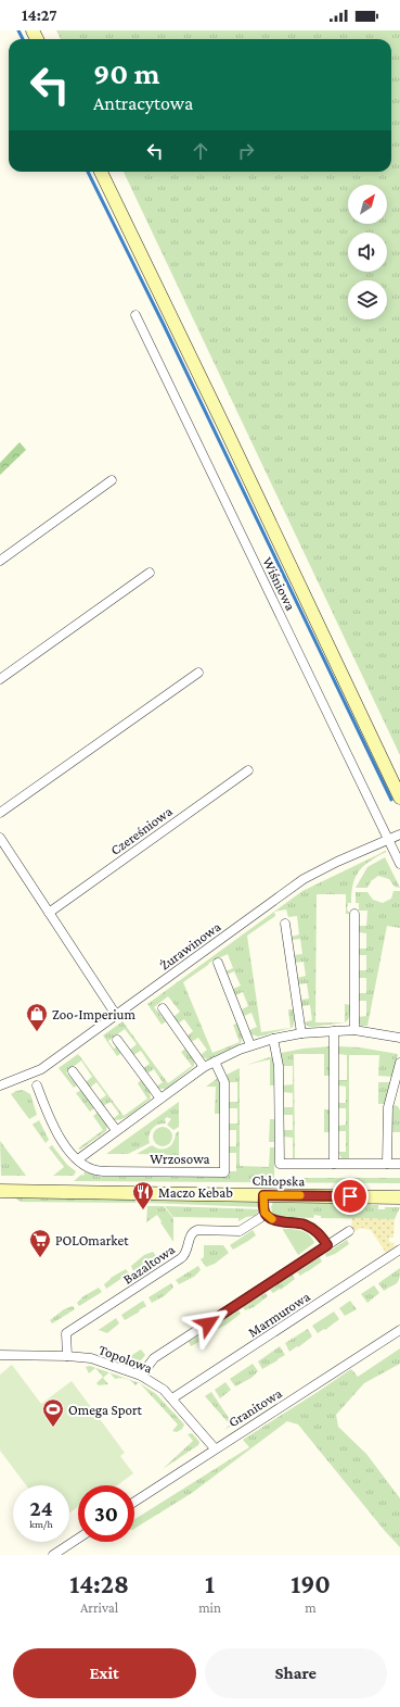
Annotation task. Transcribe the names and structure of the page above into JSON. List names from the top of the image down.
{
  "streets": {
    "street": [
      "Wiśniowa",
      "Czereśniowa",
      "Żurawinowa",
      "Wrzosowa",
      "Chłopska",
      "Bazaltowa",
      "Marmurowa",
      "Topolowa",
      "Granitowa"
    ]
  },
  "crossings": [
    ["Wiśniowa", "Żurawinowa"],
    ["Bazaltowa", "Topolowa"],
    ["Marmurowa", "Topolowa"],
    ["Topolowa", "Granitowa"]
  ],
  "places": {
    "shop": ["Zoo-Imperium"],
    "restaurant": ["Maczo Kebab"],
    "supermarket": ["POLOmarket"],
    "sports": ["Omega Sport"]
  },
  "north": "top right",
  "page": {
    "status": "14:27",
    "turn": ["90 m", "Antracytowa"],
    "speed": "24 km/h",
    "limit": "30",
    "eta": [
      "14:28",
      "Arrival",
      "1",
      "min",
      "190",
      "m"
    ],
    "buttons": ["Exit", "Share"]
  }
}
